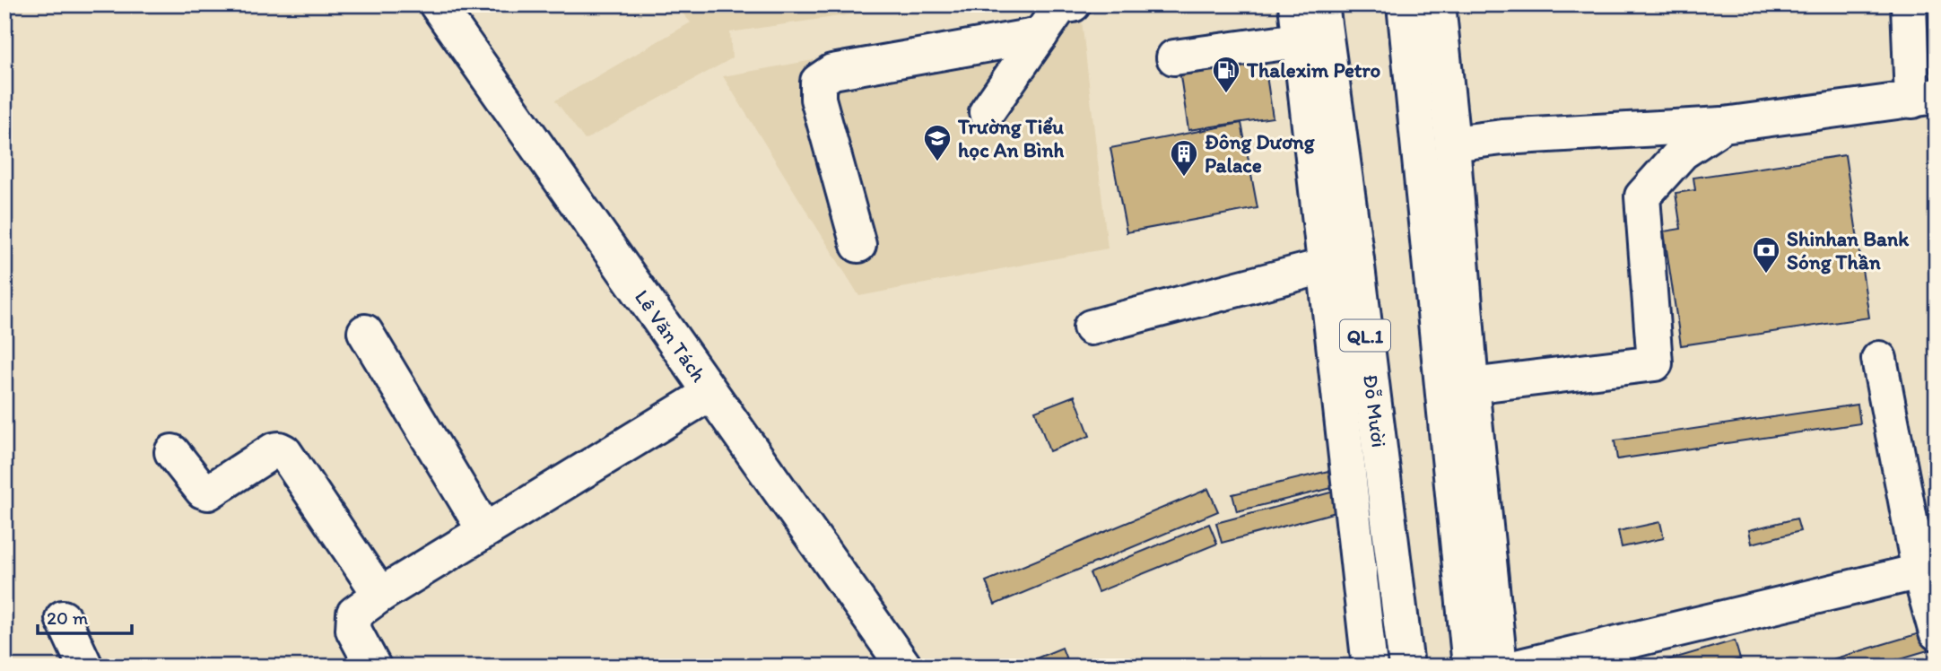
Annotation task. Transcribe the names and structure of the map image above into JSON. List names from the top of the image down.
{
  "streets": {
    "main road": ["Lê Văn Tách", "QL.1", "Đỗ Mười"]
  },
  "places": {
    "fuel station": ["Thalexim Petro"],
    "school or university": ["Trường Tiểu học An Bình"],
    "building": ["Đông Dương Palace"],
    "bank": ["Shinhan Bank Sóng Thần"]
  },
  "scale_bar": "20 m"
}
